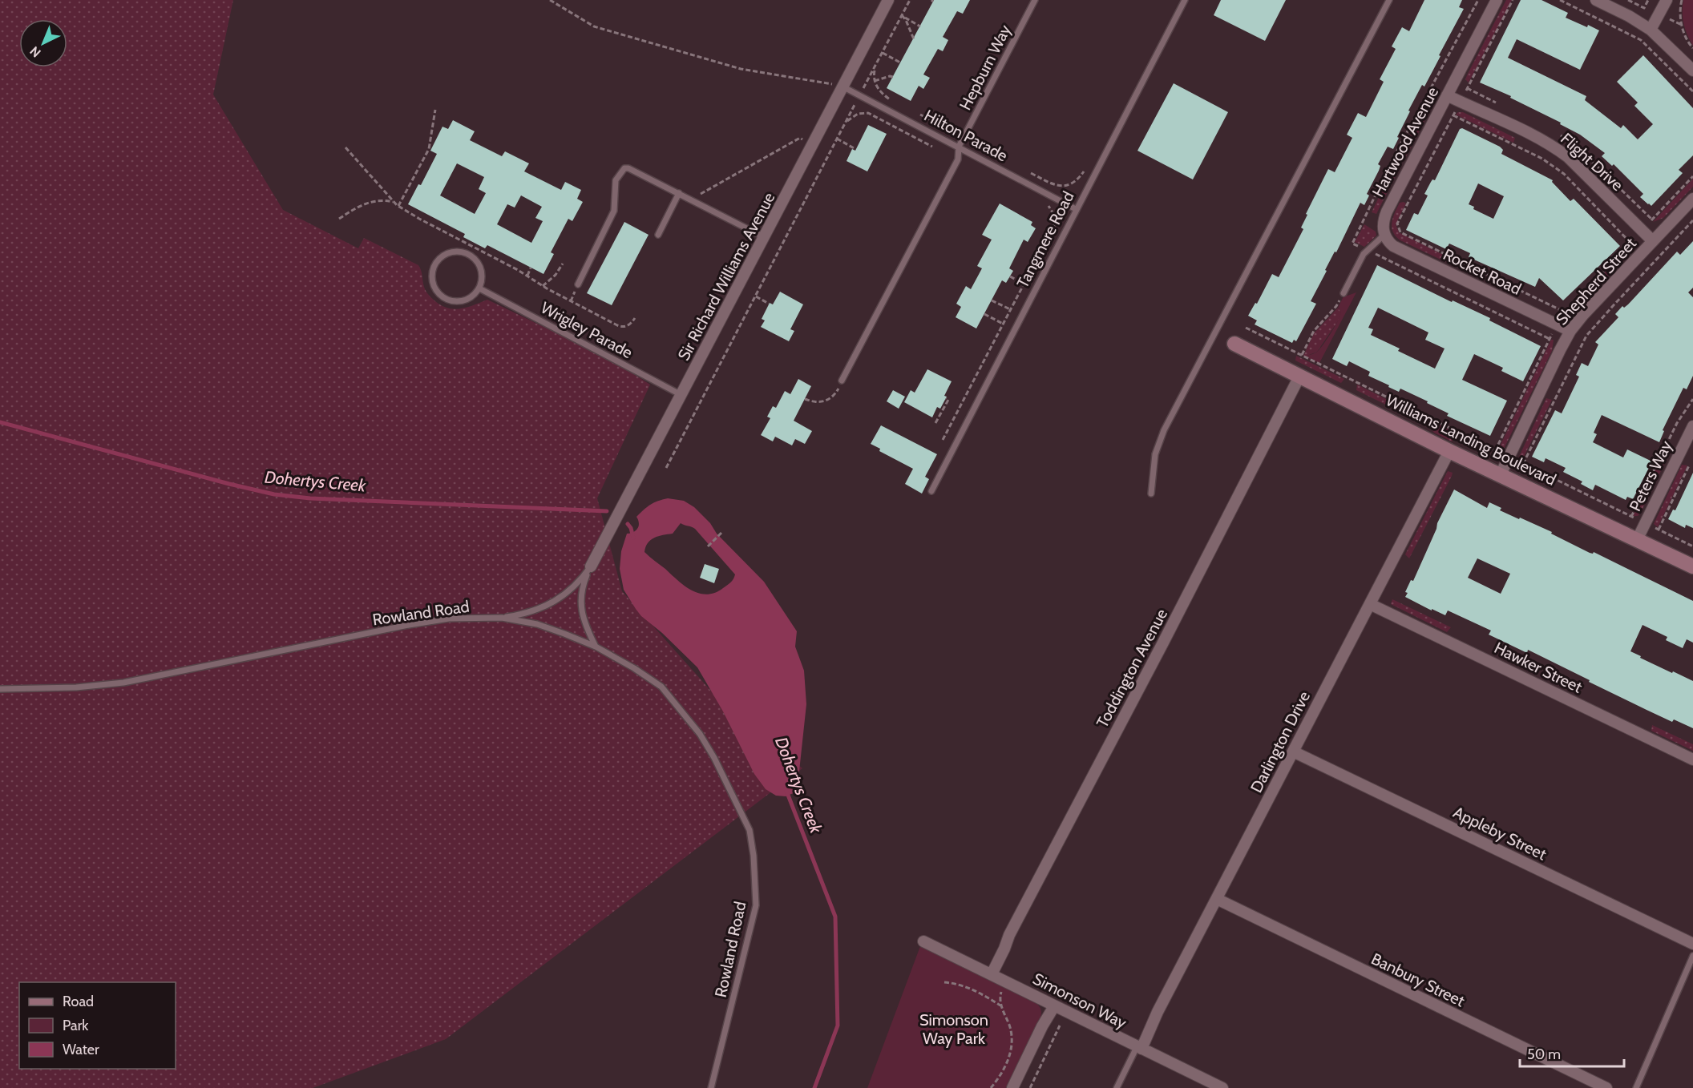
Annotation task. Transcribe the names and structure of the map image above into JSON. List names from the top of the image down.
{
  "streets": {
    "street": [
      "Hartwood Avenue",
      "Flight Drive",
      "Rocket Road",
      "Sir Richard Williams Avenue",
      "Shepherd Street",
      "Williams Landing Boulevard",
      "Peters Way",
      "Hawker Street",
      "Toddington Avenue",
      "Darlington Drive",
      "Appleby Street",
      "Banbury Street",
      "Simonson Way"
    ],
    "lane": [
      "Hepburn Way",
      "Hilton Parade",
      "Tangmere Road",
      "Wrigley Parade",
      "Rowland Road"
    ]
  },
  "crossings": [
    ["Hepburn Way", "Hilton Parade"],
    ["Hilton Parade", "Tangmere Road"],
    ["Hilton Parade", "Sir Richard Williams Avenue"],
    ["Hartwood Avenue", "Flight Drive"],
    ["Hartwood Avenue", "Rocket Road"],
    ["Flight Drive", "Shepherd Street"],
    ["Rocket Road", "Shepherd Street"],
    ["Sir Richard Williams Avenue", "Wrigley Parade"],
    ["Shepherd Street", "Williams Landing Boulevard"],
    ["Williams Landing Boulevard", "Peters Way"],
    ["Williams Landing Boulevard", "Toddington Avenue"],
    ["Williams Landing Boulevard", "Darlington Drive"],
    ["Hawker Street", "Darlington Drive"],
    ["Toddington Avenue", "Simonson Way"],
    ["Darlington Drive", "Appleby Street"],
    ["Darlington Drive", "Banbury Street"],
    ["Darlington Drive", "Simonson Way"]
  ],
  "water": ["Dohertys Creek"],
  "parks": ["Simonson Way Park"],
  "legend": ["Road", "Park", "Water"],
  "scale_bar": "50 m",
  "north": "bottom left"
}
